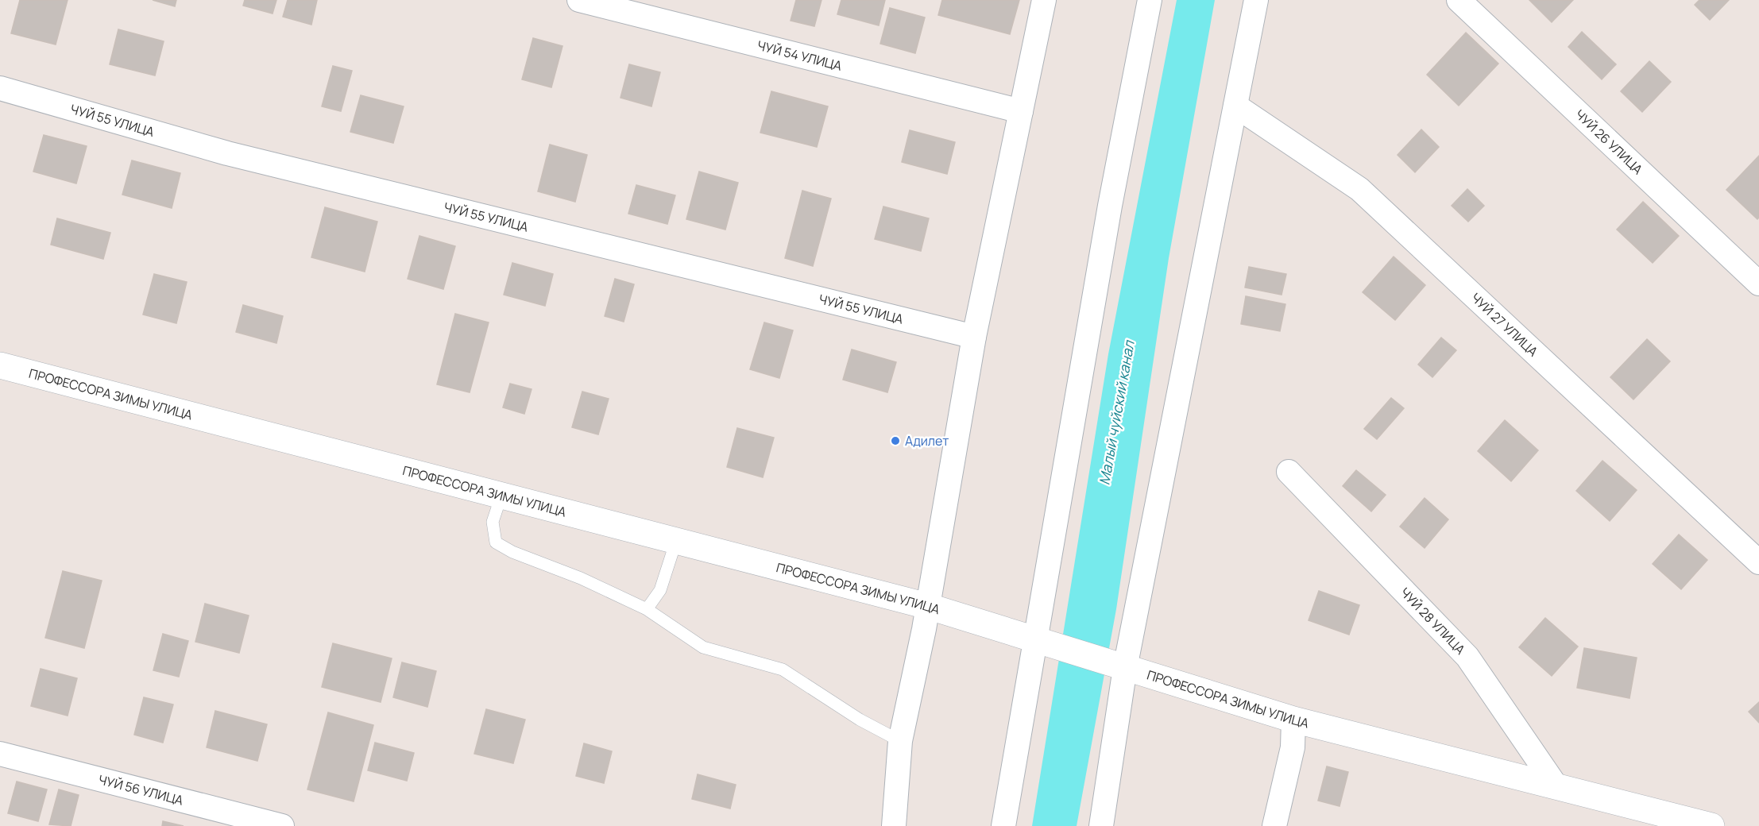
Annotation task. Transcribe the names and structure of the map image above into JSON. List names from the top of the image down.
{
  "streets": {
    "street": [
      "ЧУЙ 54 УЛИЦА",
      "ЧУЙ 55 УЛИЦА",
      "ЧУЙ 26 УЛИЦА",
      "ЧУЙ 27 УЛИЦА",
      "ПРОФЕССОРА ЗИМЫ УЛИЦА",
      "ЧУЙ 28 УЛИЦА",
      "ЧУЙ 56 УЛИЦА"
    ]
  },
  "crossings": [
    ["ПРОФЕССОРА ЗИМЫ УЛИЦА", "ЧУЙ 28 УЛИЦА"]
  ],
  "water": ["Малый чуйский канал"],
  "places": ["Адилет"]
}
